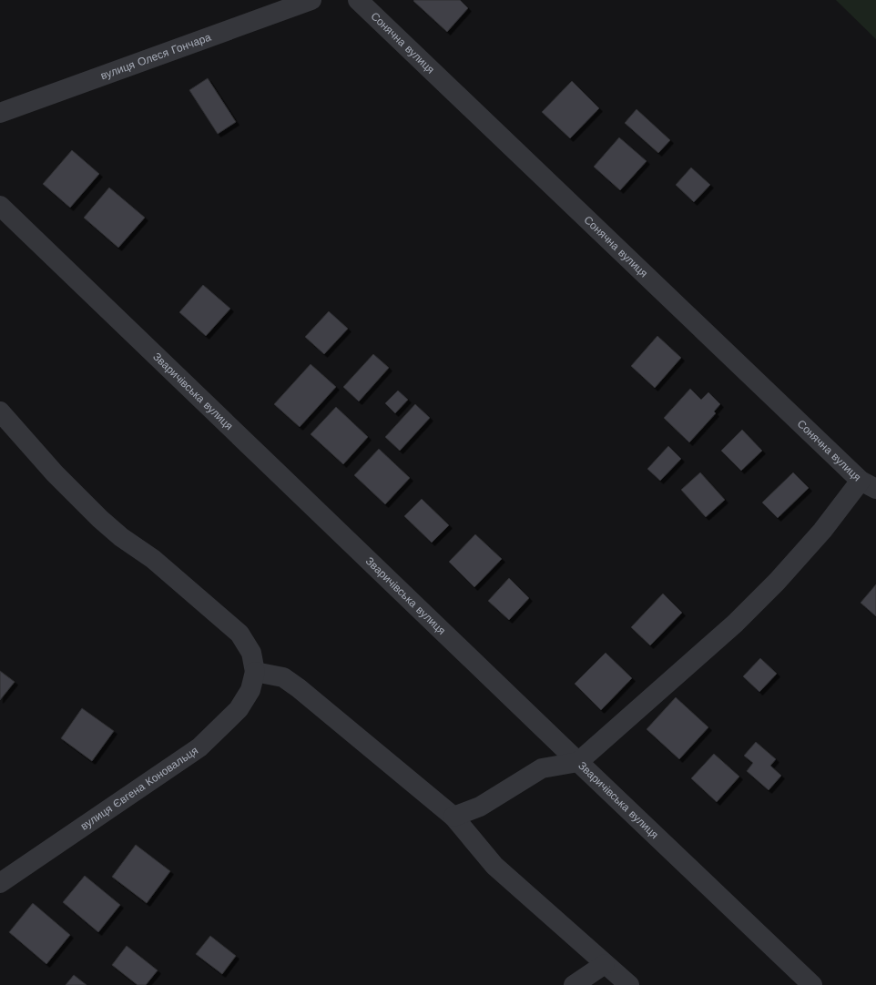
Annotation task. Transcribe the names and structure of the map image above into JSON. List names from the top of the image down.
{
  "streets": {
    "street": [
      "Сонячна вулиця",
      "вулиця Олеся Гончара",
      "Зваричівська вулиця",
      "вулиця Євгена Коновальця"
    ]
  }
}
